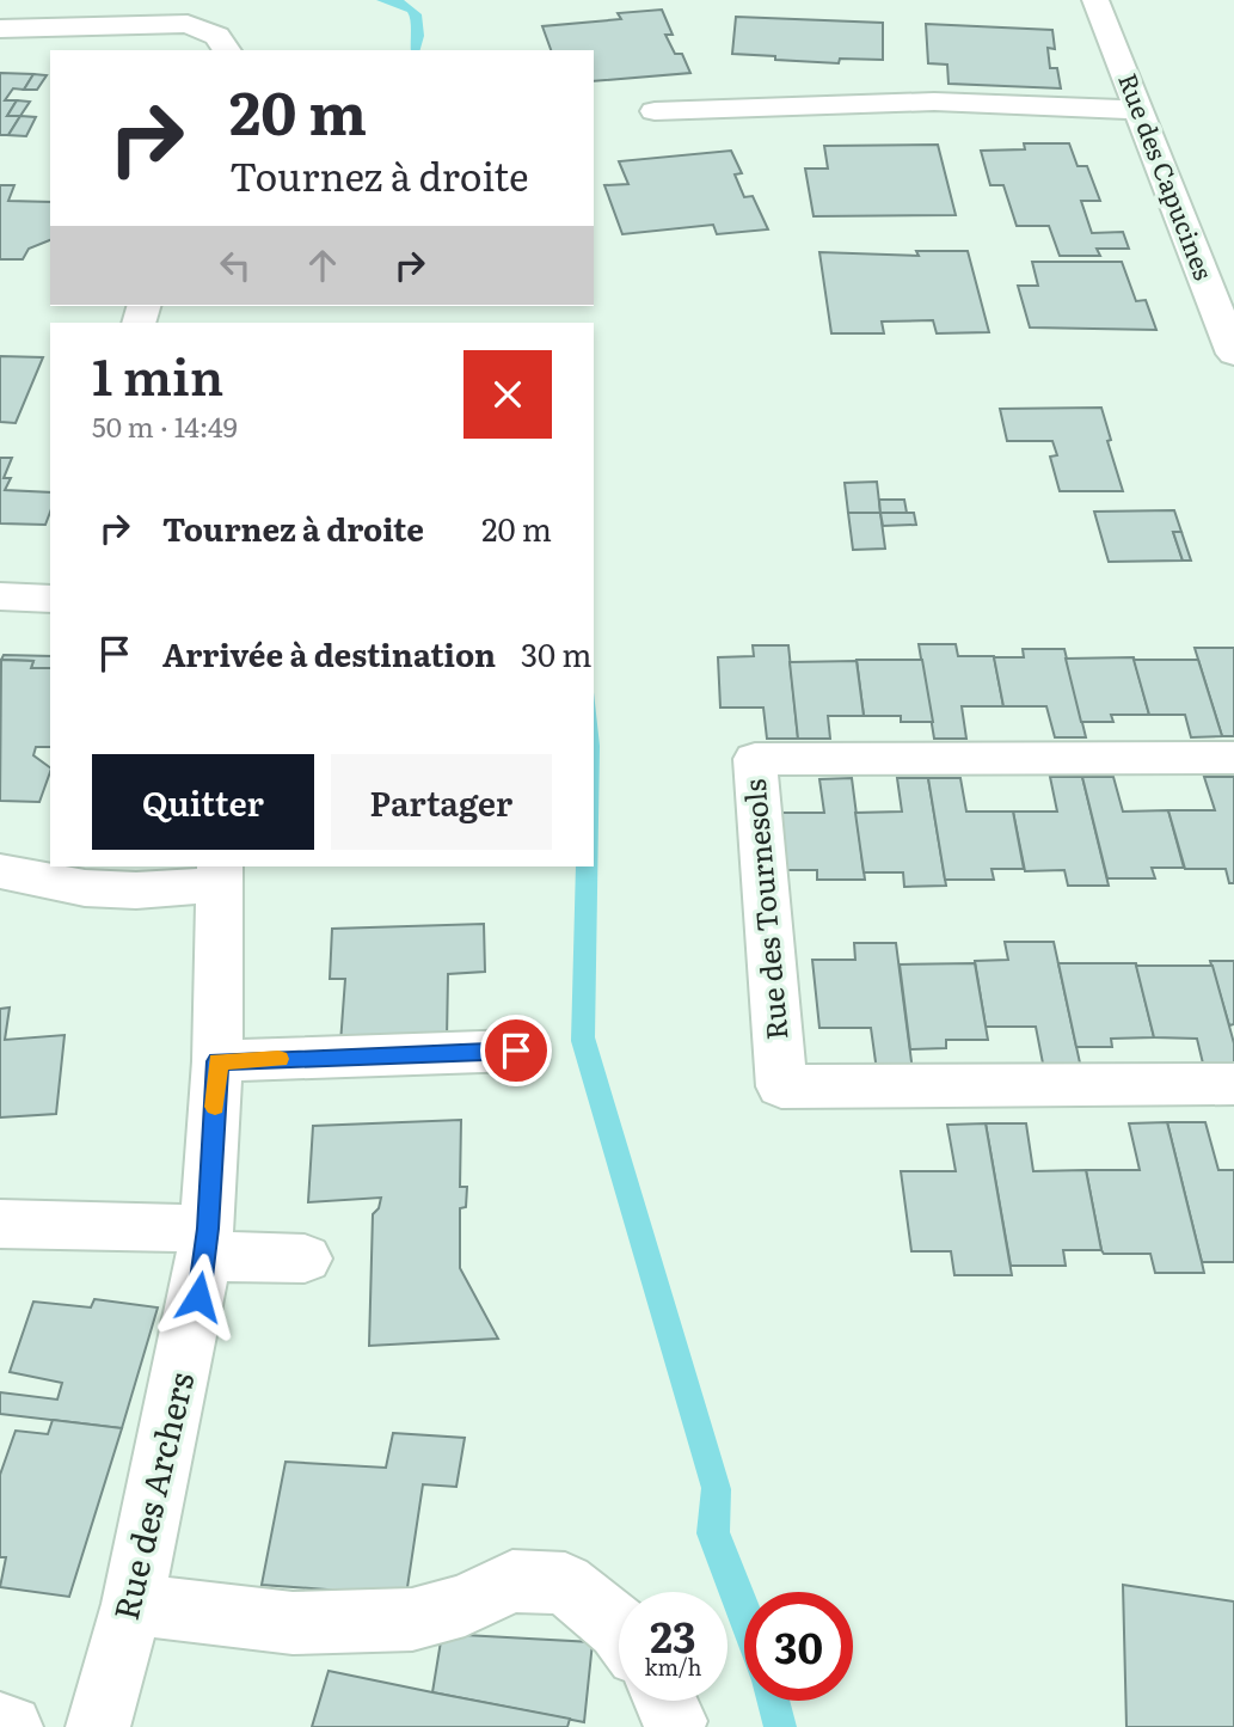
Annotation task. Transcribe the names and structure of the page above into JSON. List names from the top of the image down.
{
  "streets": {
    "street": ["Rue des Capucines", "Rue des Tournesols", "Rue des Archers"]
  },
  "page": {
    "turn": ["20 m", "Tournez à droite"],
    "heading": ["1 min", "50 m · 14:49"],
    "list": [
      {
        "name": "Tournez à droite",
        "value": "20 m"
      },
      {
        "name": "Arrivée à destination",
        "value": "30 m"
      }
    ],
    "buttons": ["Quitter", "Partager"],
    "speed": "23 km/h",
    "limit": "30"
  }
}
